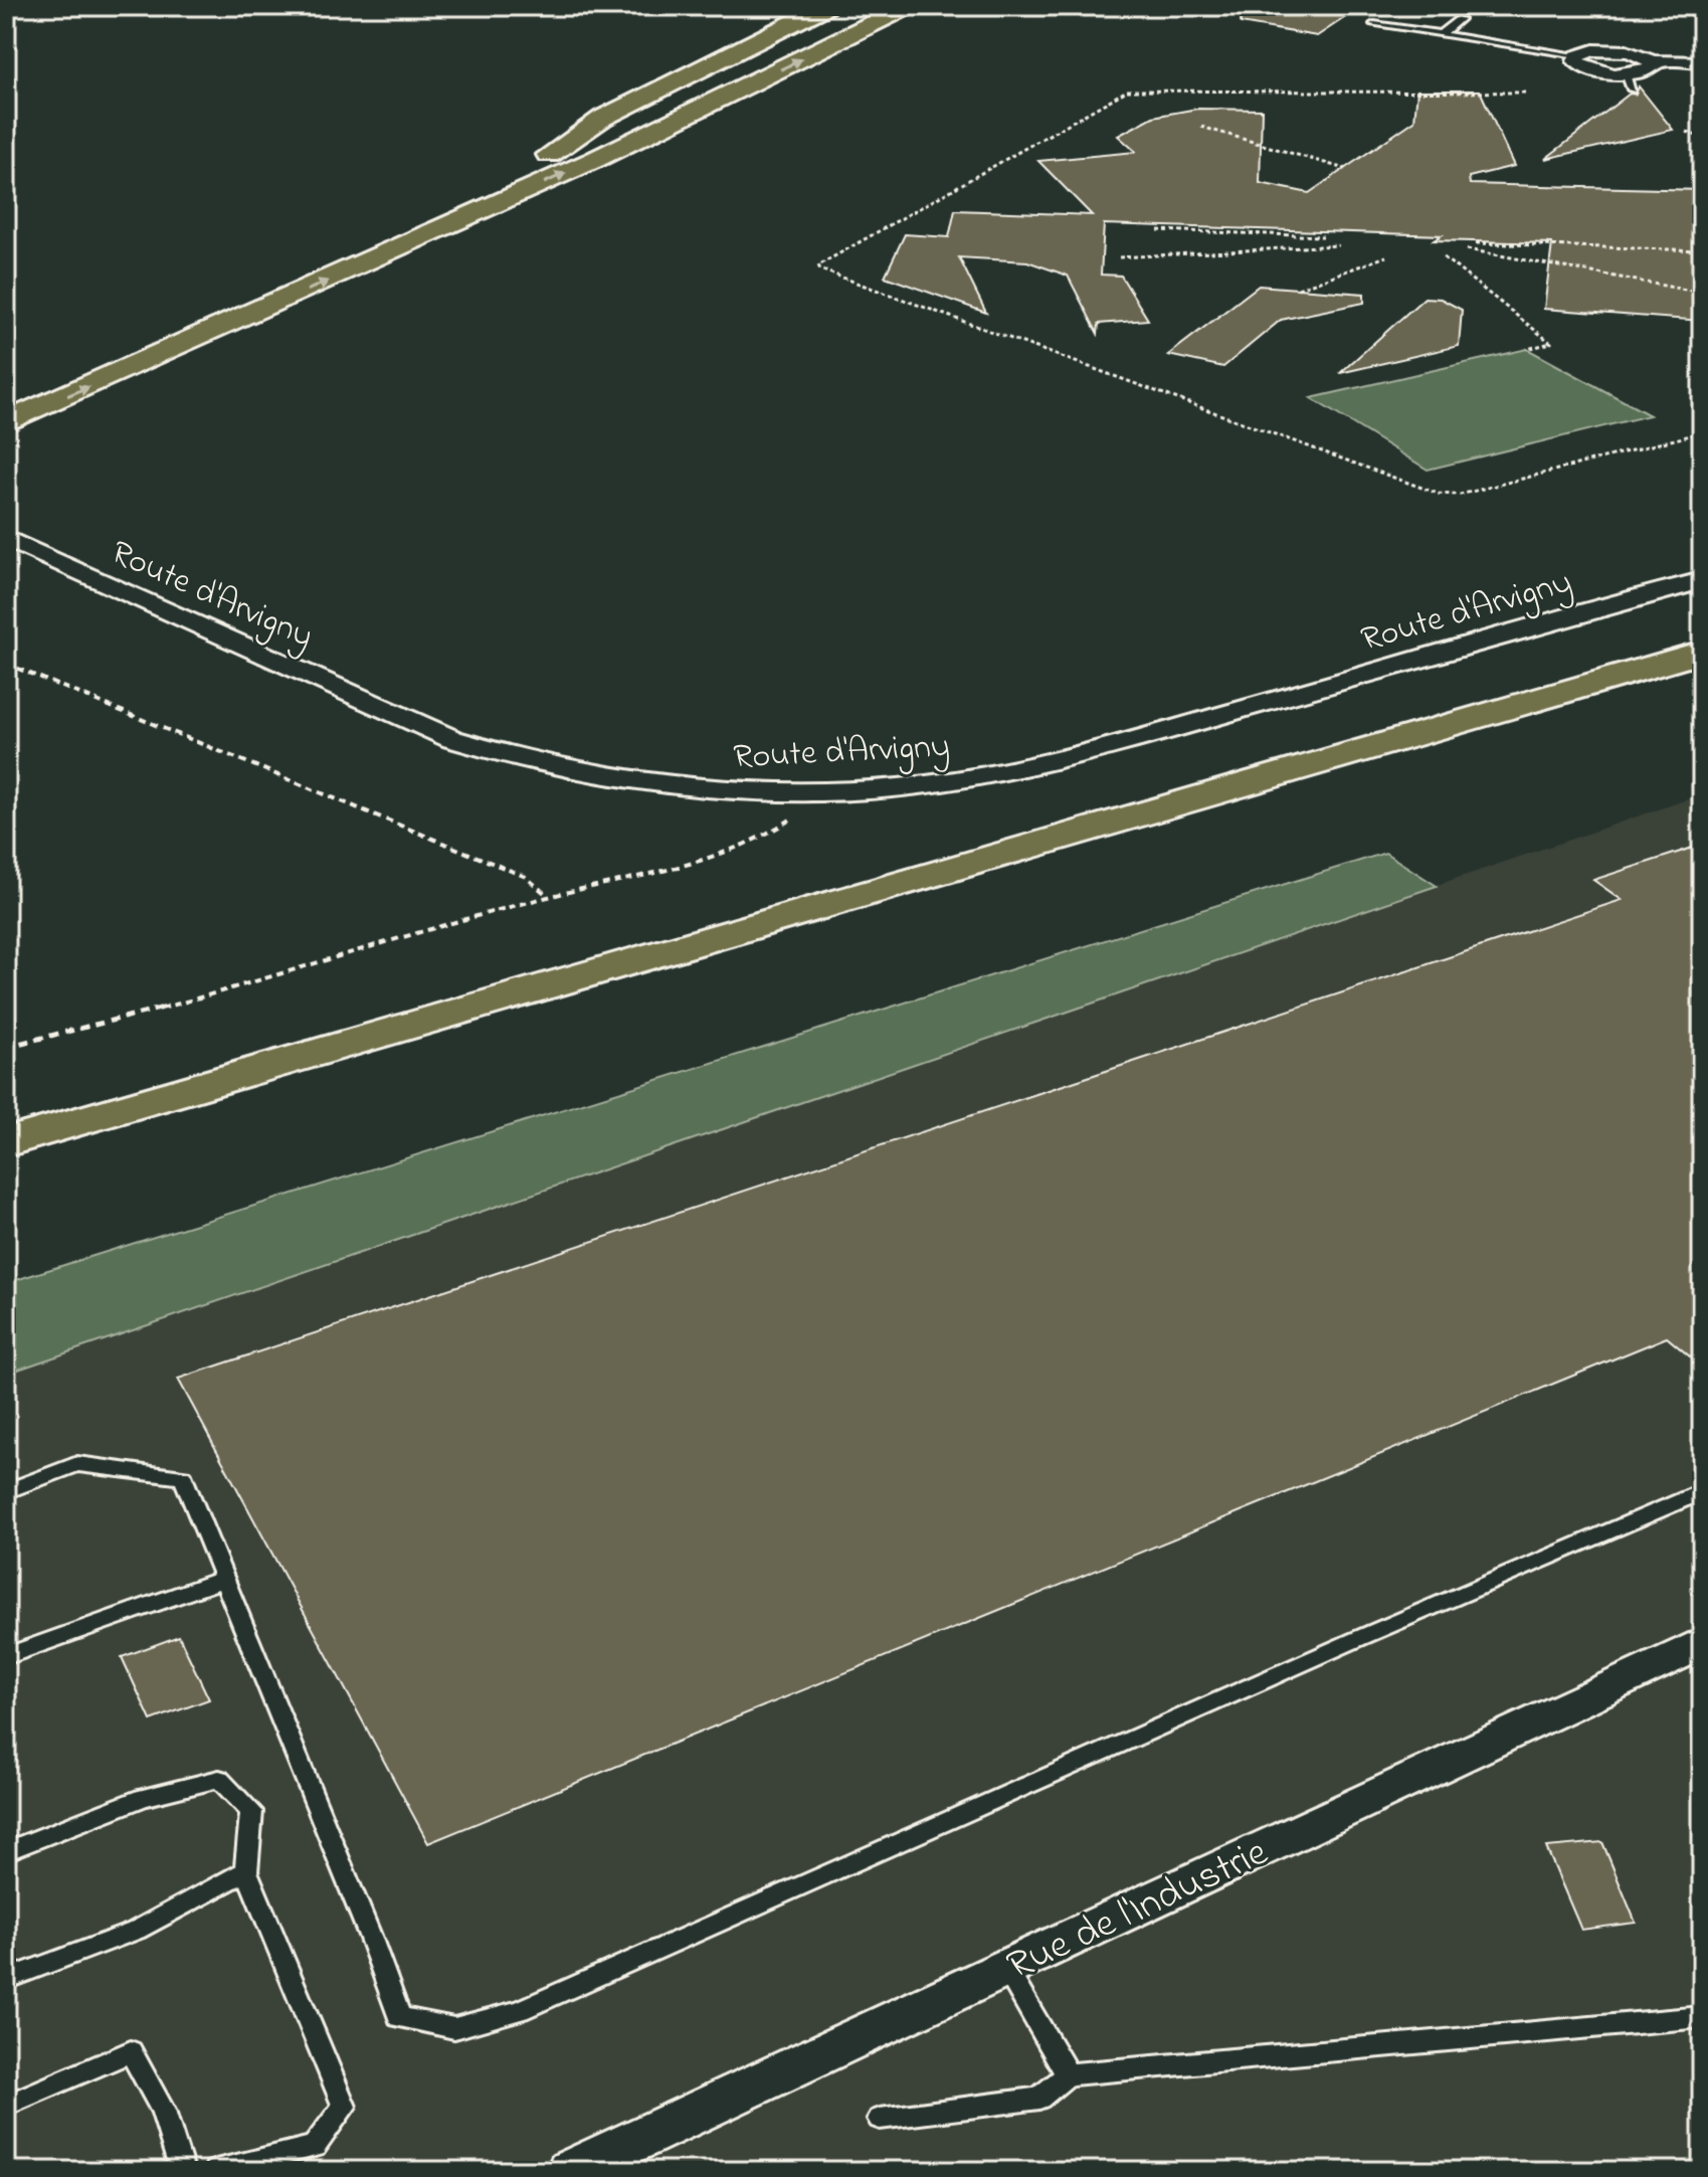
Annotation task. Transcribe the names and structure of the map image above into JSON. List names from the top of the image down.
{
  "streets": {
    "street": ["Route d'Arvigny", "Rue de l'Industrie"]
  }
}
